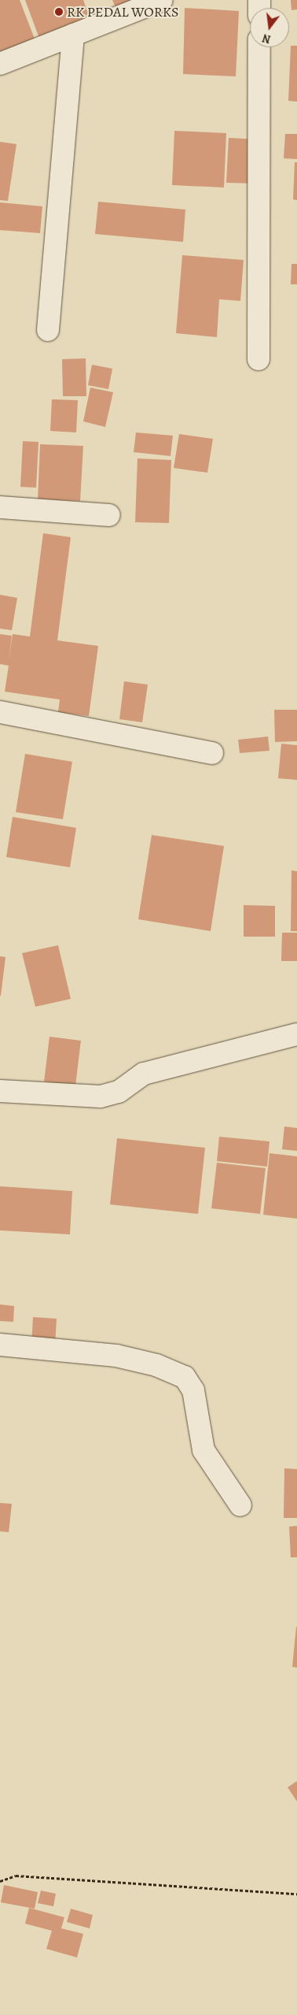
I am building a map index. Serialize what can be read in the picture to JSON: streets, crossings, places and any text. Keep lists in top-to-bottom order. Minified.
{"places":["RK PEDAL WORKS"],"north":"bottom"}
